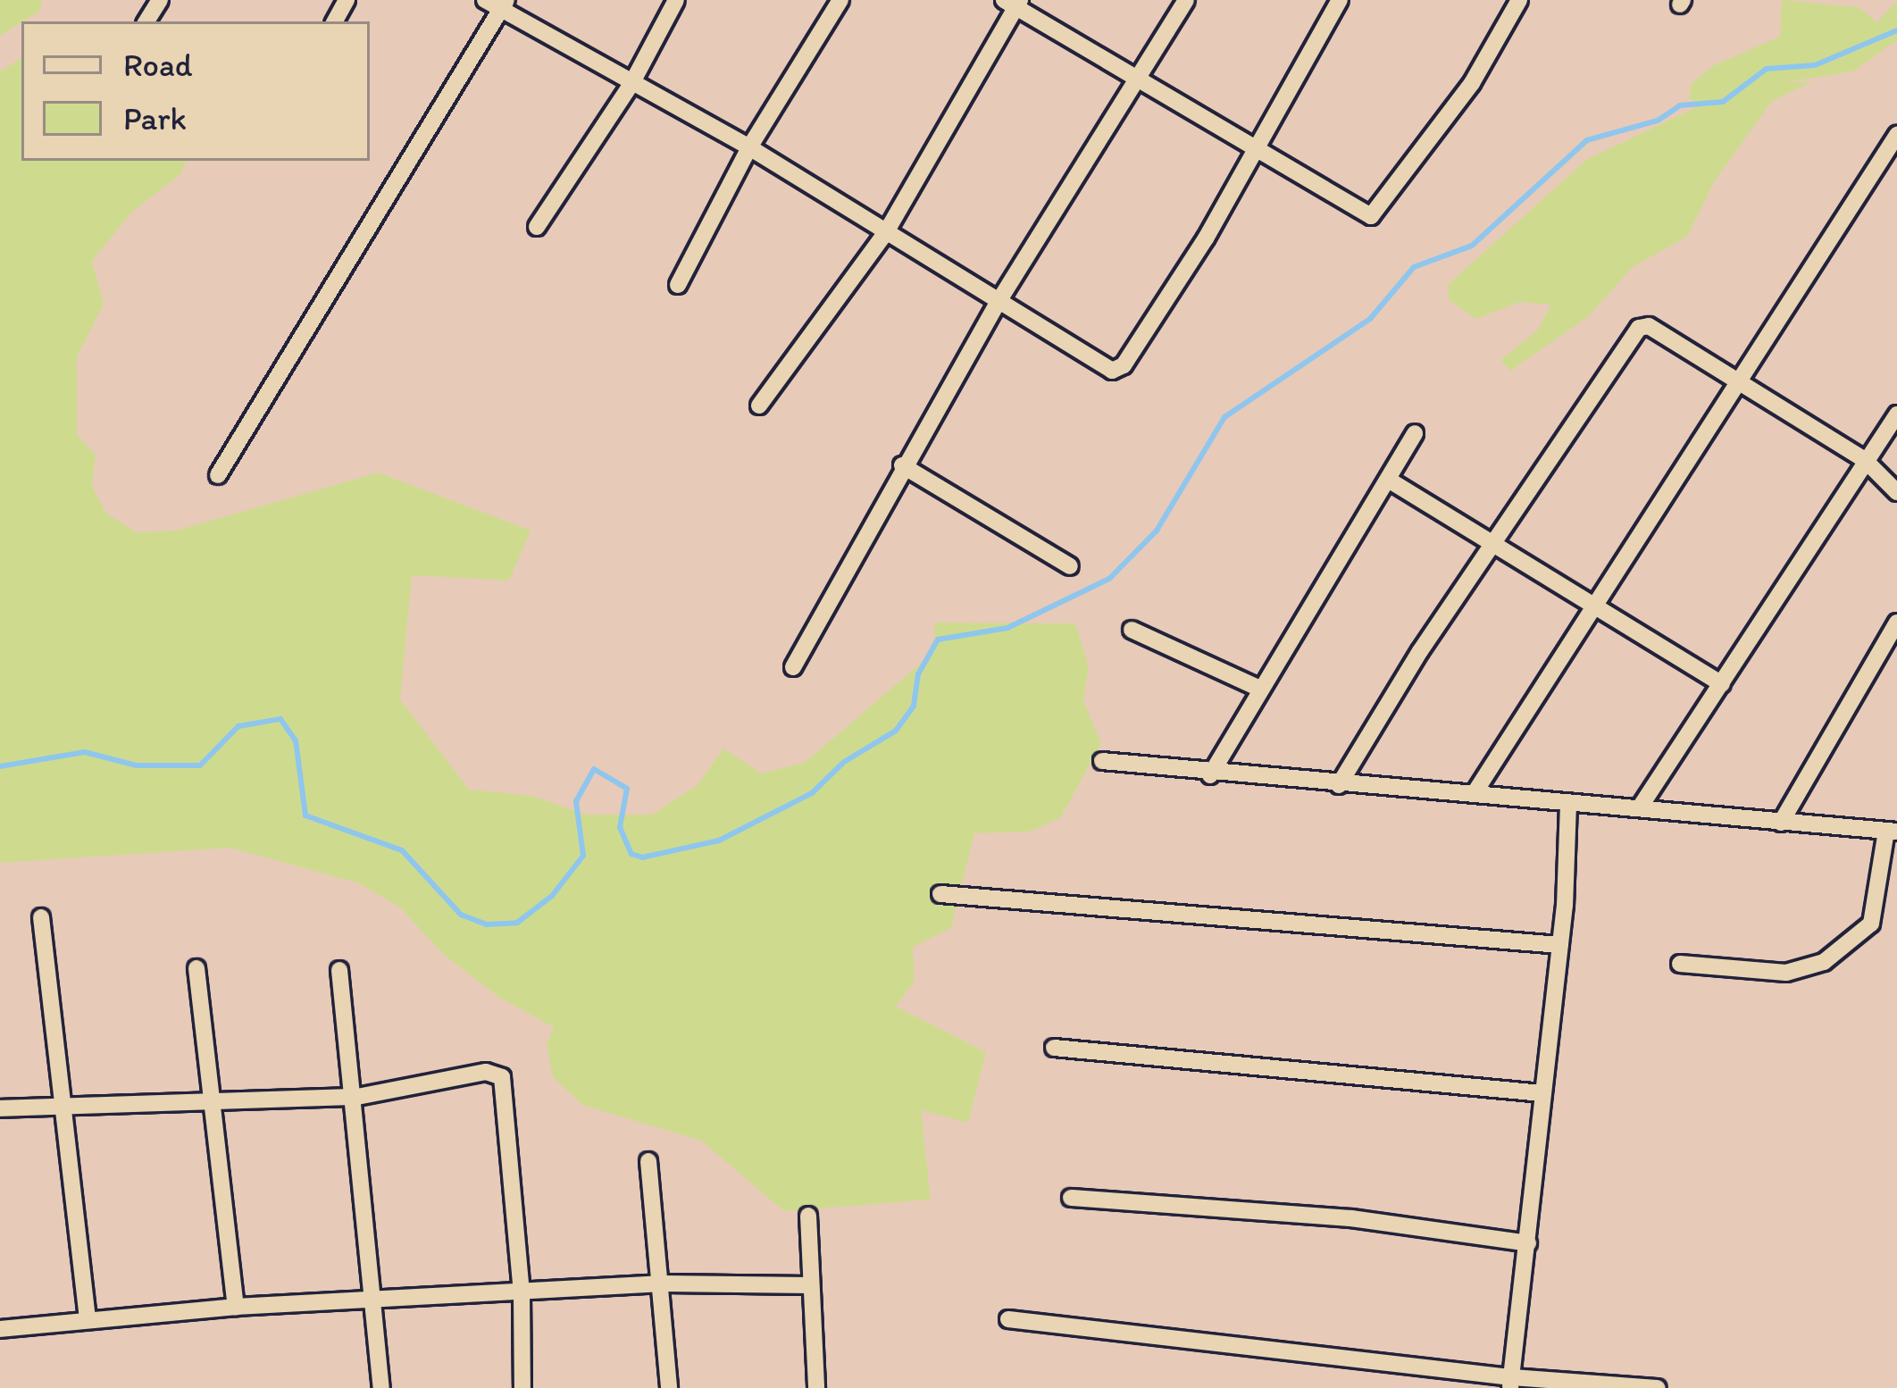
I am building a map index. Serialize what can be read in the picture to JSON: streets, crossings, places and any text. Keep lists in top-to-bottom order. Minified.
{"legend":["Road","Park"]}
